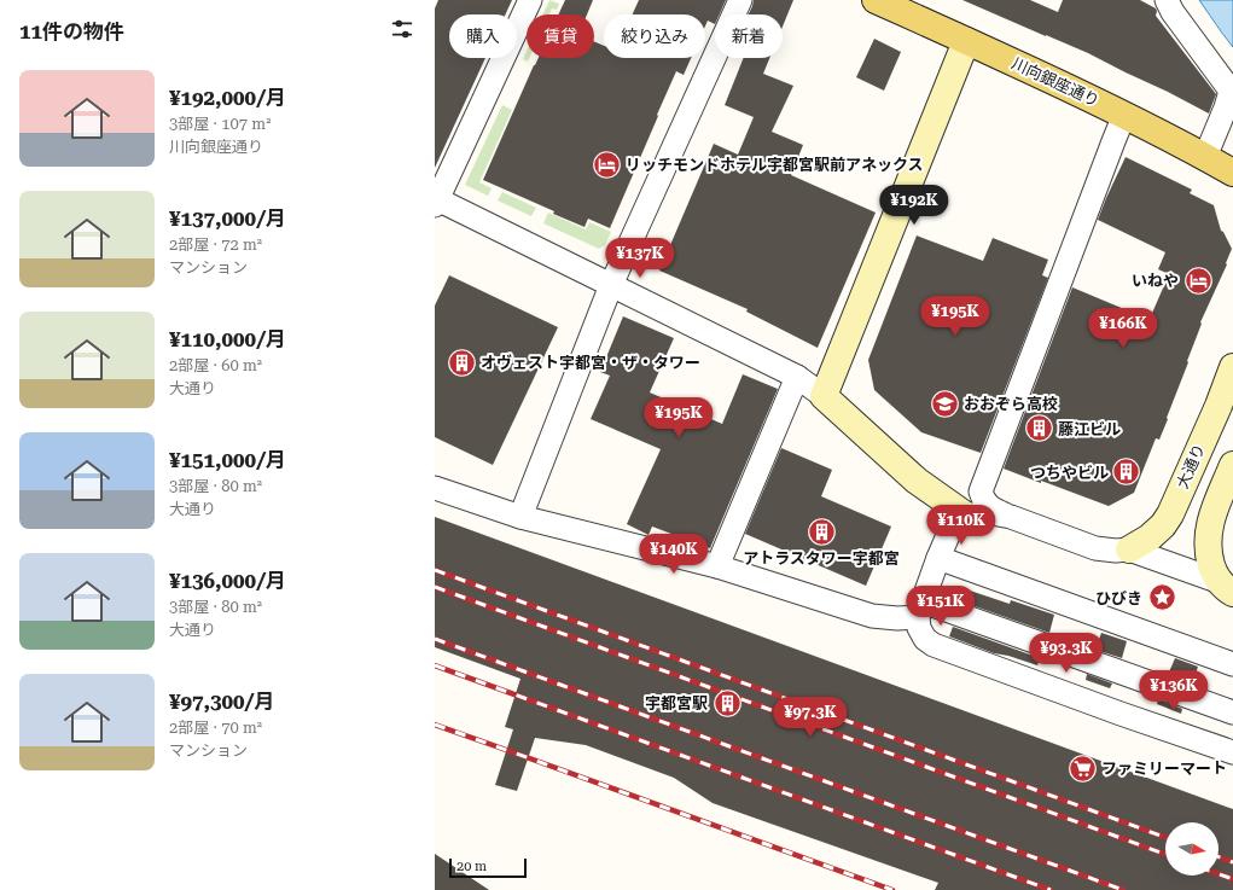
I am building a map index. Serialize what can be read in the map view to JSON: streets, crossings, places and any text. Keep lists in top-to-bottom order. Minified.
{"streets":{"main road":["川向銀座通り"],"street":["大通り"]},"places":{"hotel":["リッチモンドホテル宇都宮駅前アネックス","いねや"],"building":["オヴェスト宇都宮・ザ・タワー","藤江ビル","つちやビル","アトラスタワー宇都宮","宇都宮駅"],"school or university":["おおぞら高校"],"place":["ひびき"],"supermarket":["ファミリーマート"]},"scale_bar":"20 m","north":"right","page":{"heading":"11件の物件","chip":["購入","賃貸","絞り込み","新着"],"list":[{"name":"¥192,000/月","note":"3部屋 · 107 m² · 川向銀座通り"},{"name":"¥137,000/月","note":"2部屋 · 72 m² · マンション"},{"name":"¥110,000/月","note":"2部屋 · 60 m² · 大通り"},{"name":"¥151,000/月","note":"3部屋 · 80 m² · 大通り"},{"name":"¥136,000/月","note":"3部屋 · 80 m² · 大通り"},{"name":"¥97,300/月","note":"2部屋 · 70 m² · マンション"}],"price":["¥192K","¥137K","¥195K","¥166K","¥195K","¥110K","¥140K","¥151K","¥93.3K","¥136K","¥97.3K"],"scale":"20 m"}}
